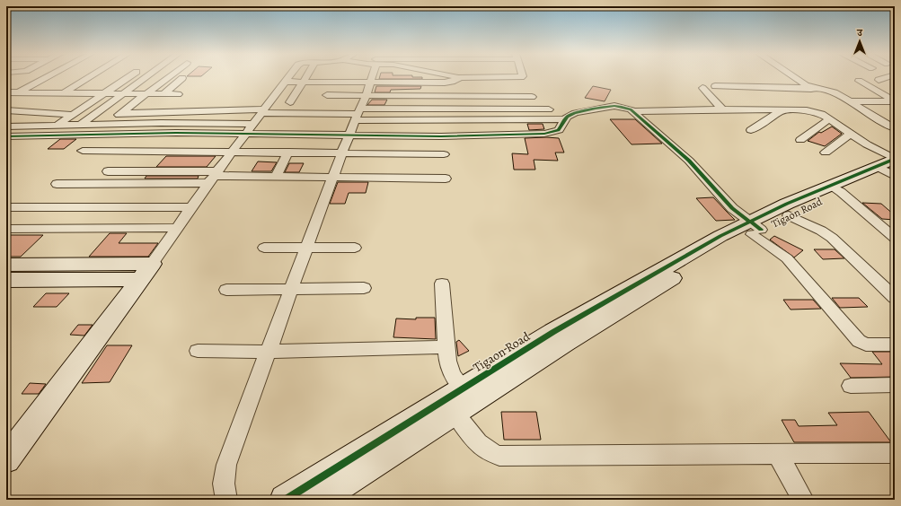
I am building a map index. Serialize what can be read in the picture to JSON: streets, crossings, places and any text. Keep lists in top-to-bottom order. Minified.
{"streets":{"street":["Tigaon Road"]},"north":"top"}
